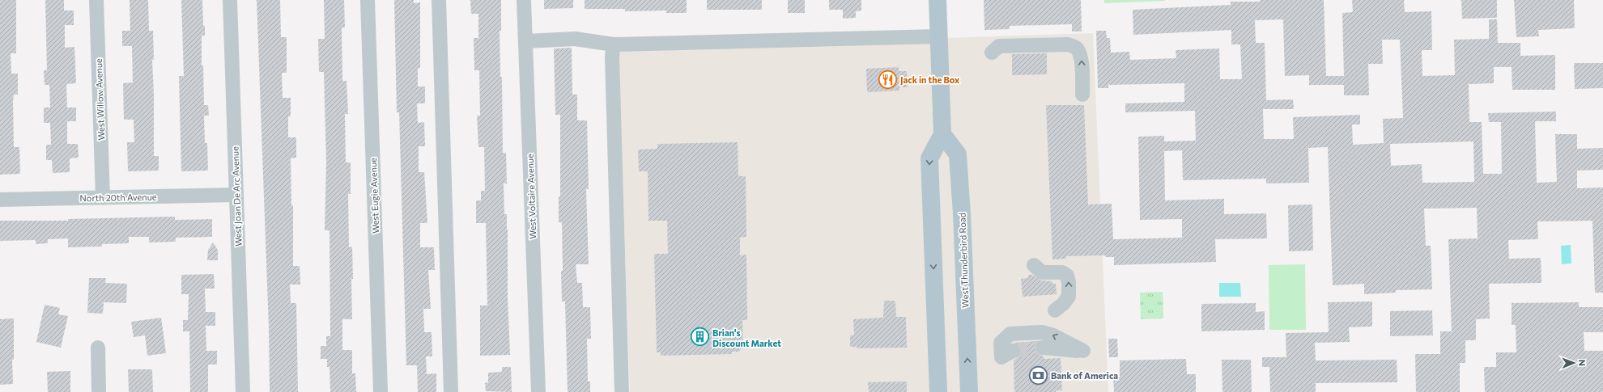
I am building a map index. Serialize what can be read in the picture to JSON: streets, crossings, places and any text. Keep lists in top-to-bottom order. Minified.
{"streets":{"main road":["West Thunderbird Road"],"street":["West Willow Avenue","West Eugie Avenue","West Joan De Arc Avenue","West Voltaire Avenue","North 20th Avenue"]},"crossings":[["West Willow Avenue","North 20th Avenue"],["West Joan De Arc Avenue","North 20th Avenue"]],"places":{"restaurant":["Jack in the Box"],"building":["Brian's Discount Market"],"bank":["Bank of America"]},"north":"right"}
